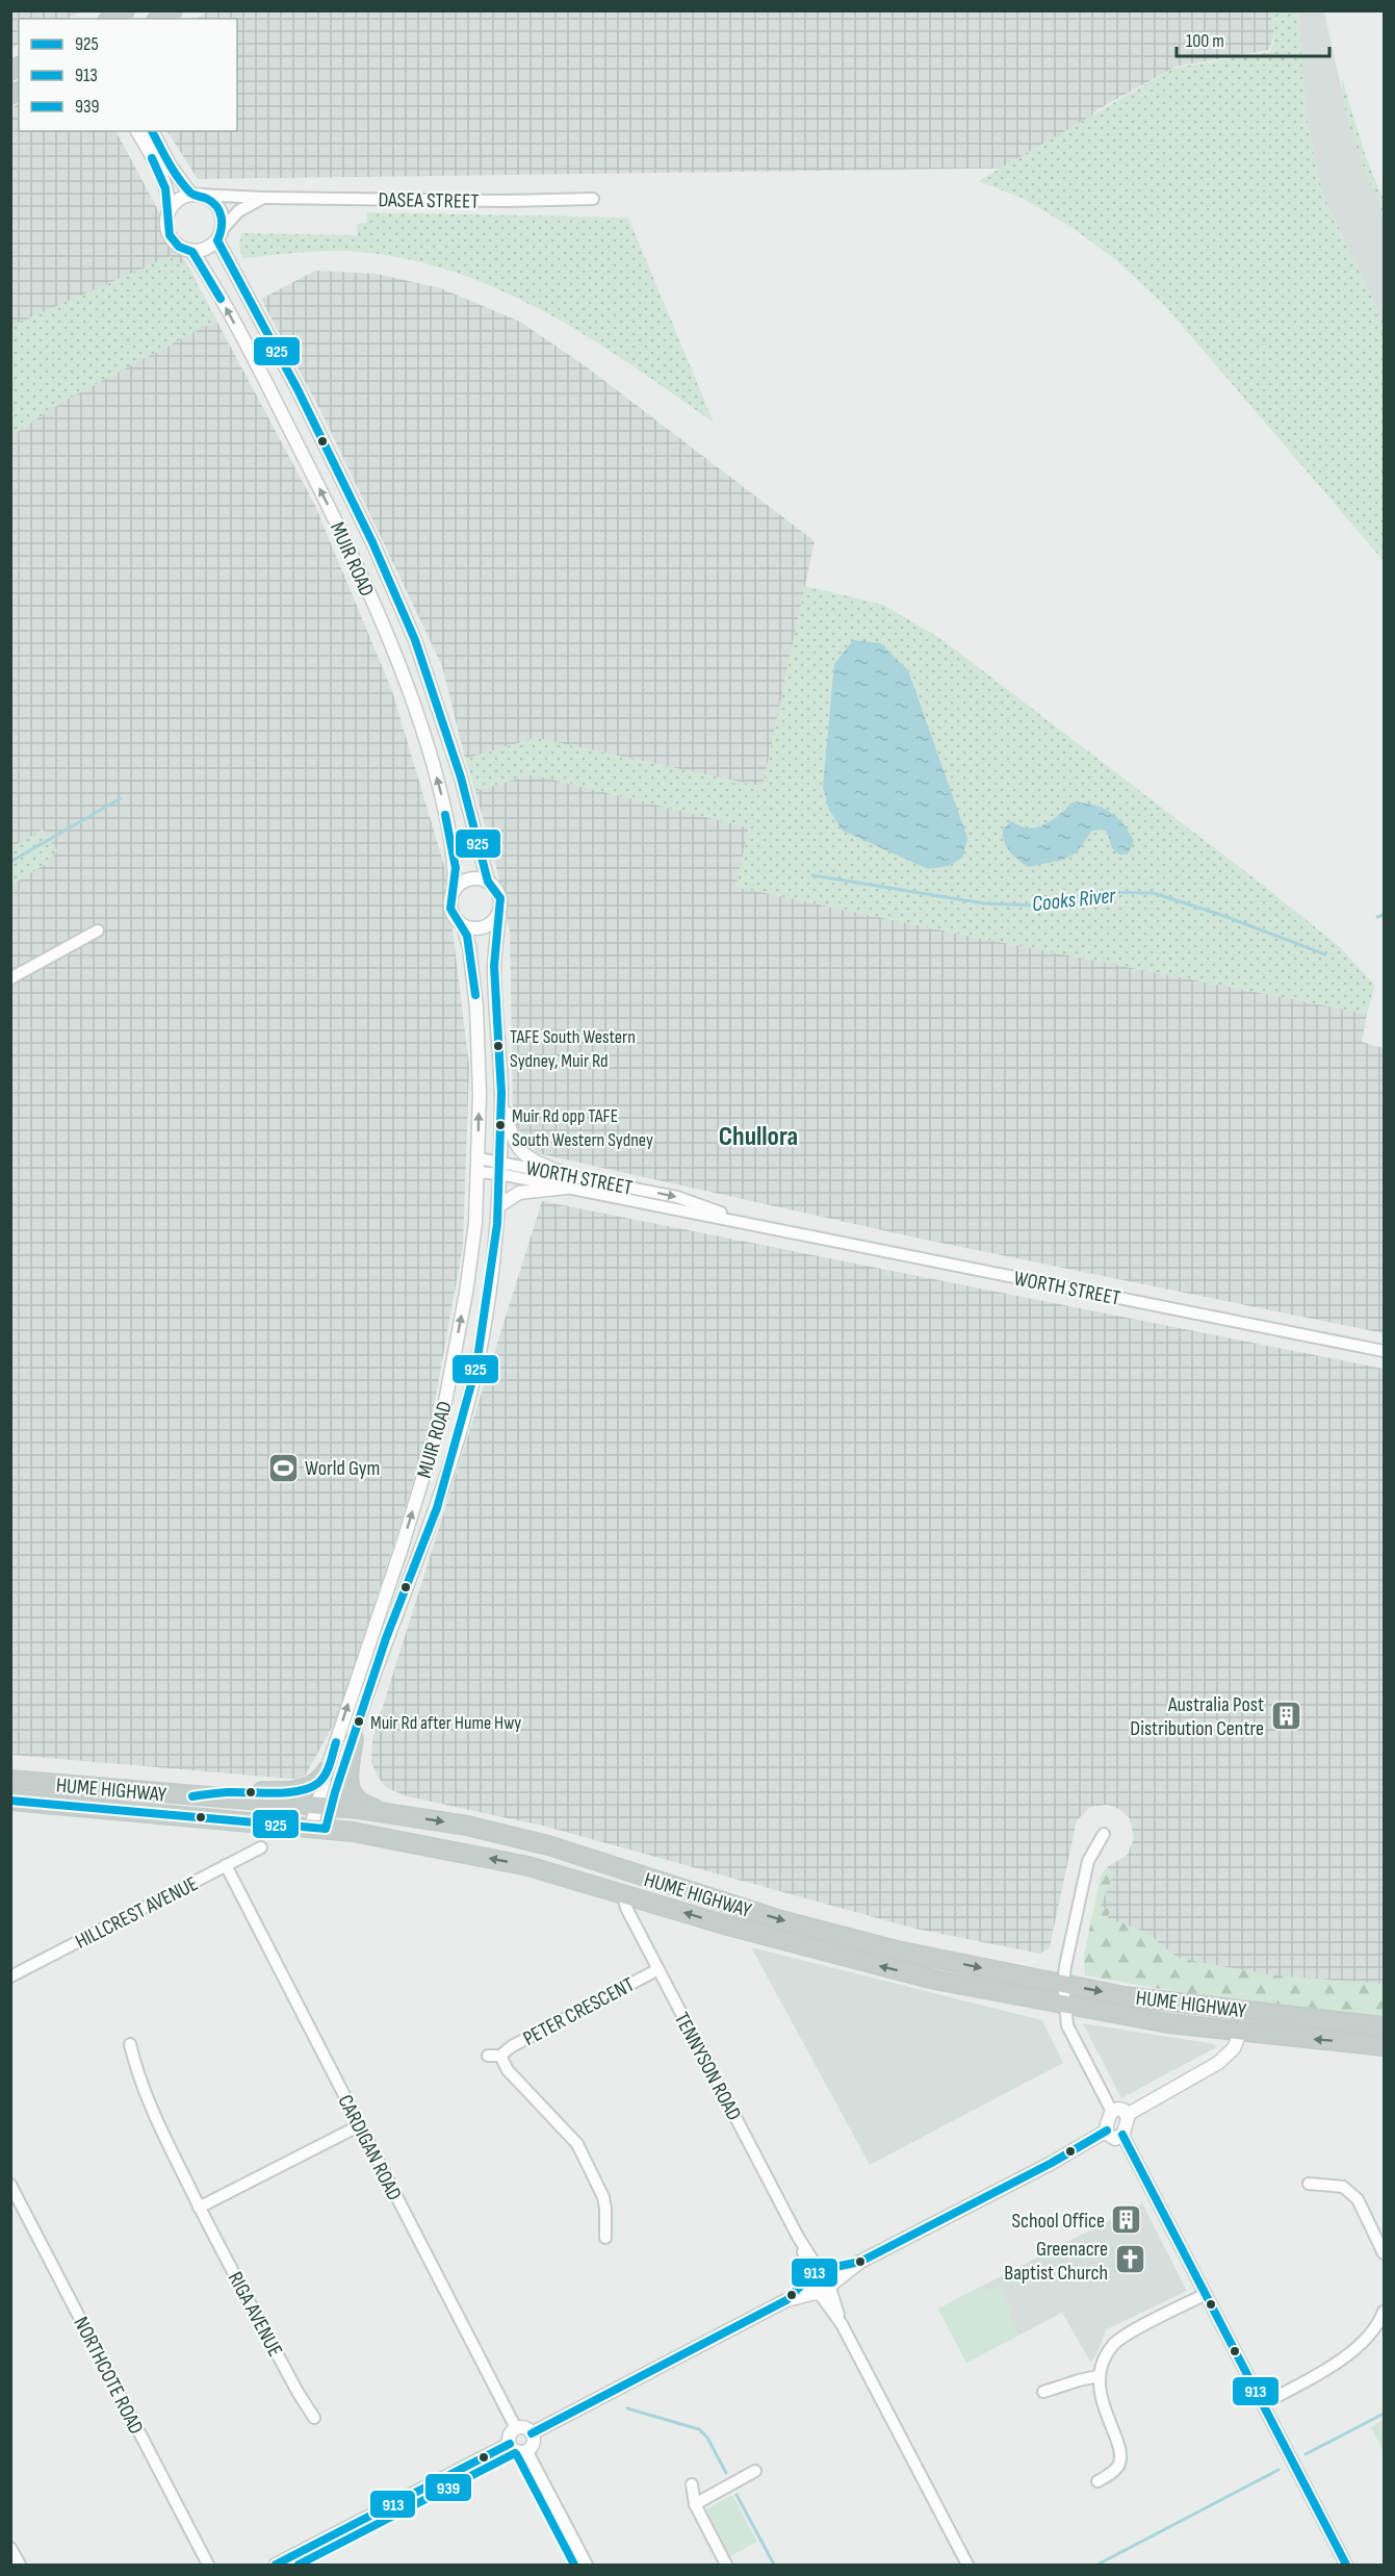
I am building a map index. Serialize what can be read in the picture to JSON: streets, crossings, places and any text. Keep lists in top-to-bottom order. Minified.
{"streets":{"highway":["HUME HIGHWAY"],"street":["DASEA STREET","MUIR ROAD","WORTH STREET","HILLCREST AVENUE","PETER CRESCENT","TENNYSON ROAD","CARDIGAN ROAD","RIGA AVENUE","NORTHCOTE ROAD"]},"crossings":[["DASEA STREET","MUIR ROAD"],["MUIR ROAD","WORTH STREET"],["MUIR ROAD","HUME HIGHWAY"],["HUME HIGHWAY","TENNYSON ROAD"],["HILLCREST AVENUE","CARDIGAN ROAD"],["PETER CRESCENT","TENNYSON ROAD"]],"districts":["Chullora"],"water":["Cooks River"],"places":{"other":["TAFE South Western Sydney, Muir Rd","Muir Rd opp TAFE South Western Sydney","Muir Rd after Hume Hwy"],"sports":["World Gym"],"building":["Australia Post Distribution Centre","School Office"],"church":["Greenacre Baptist Church"]},"lines":["transit line 925","transit line 913","transit line 939"],"legend":["925","913","939"],"scale_bar":"100 m"}
